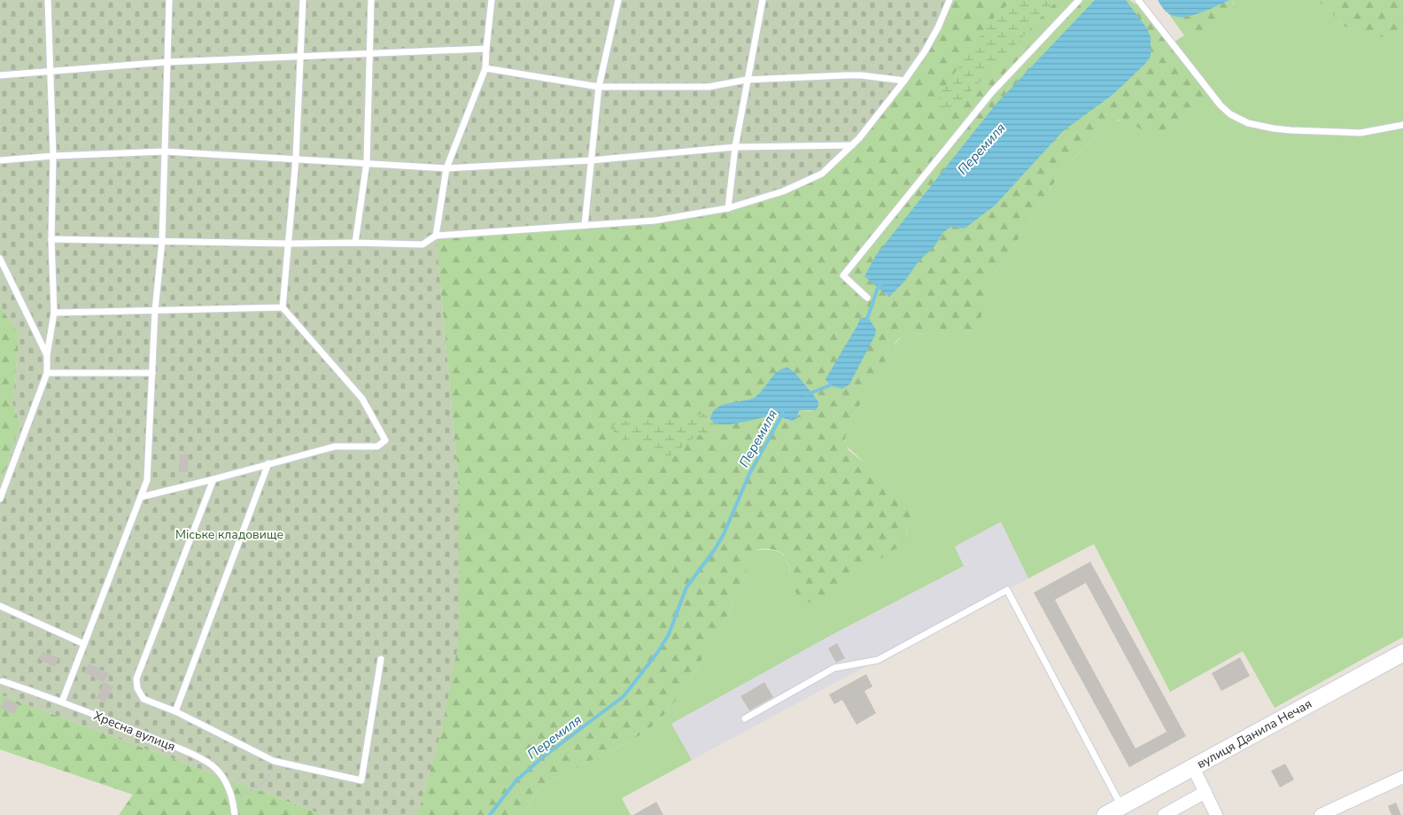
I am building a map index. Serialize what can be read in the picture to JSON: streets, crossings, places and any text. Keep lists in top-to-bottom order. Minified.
{"streets":{"main road":["вулиця Данила Нечая"],"lane":["Хресна вулиця"]},"water":["Перемиля"],"parks":["Міське кладовище"]}
